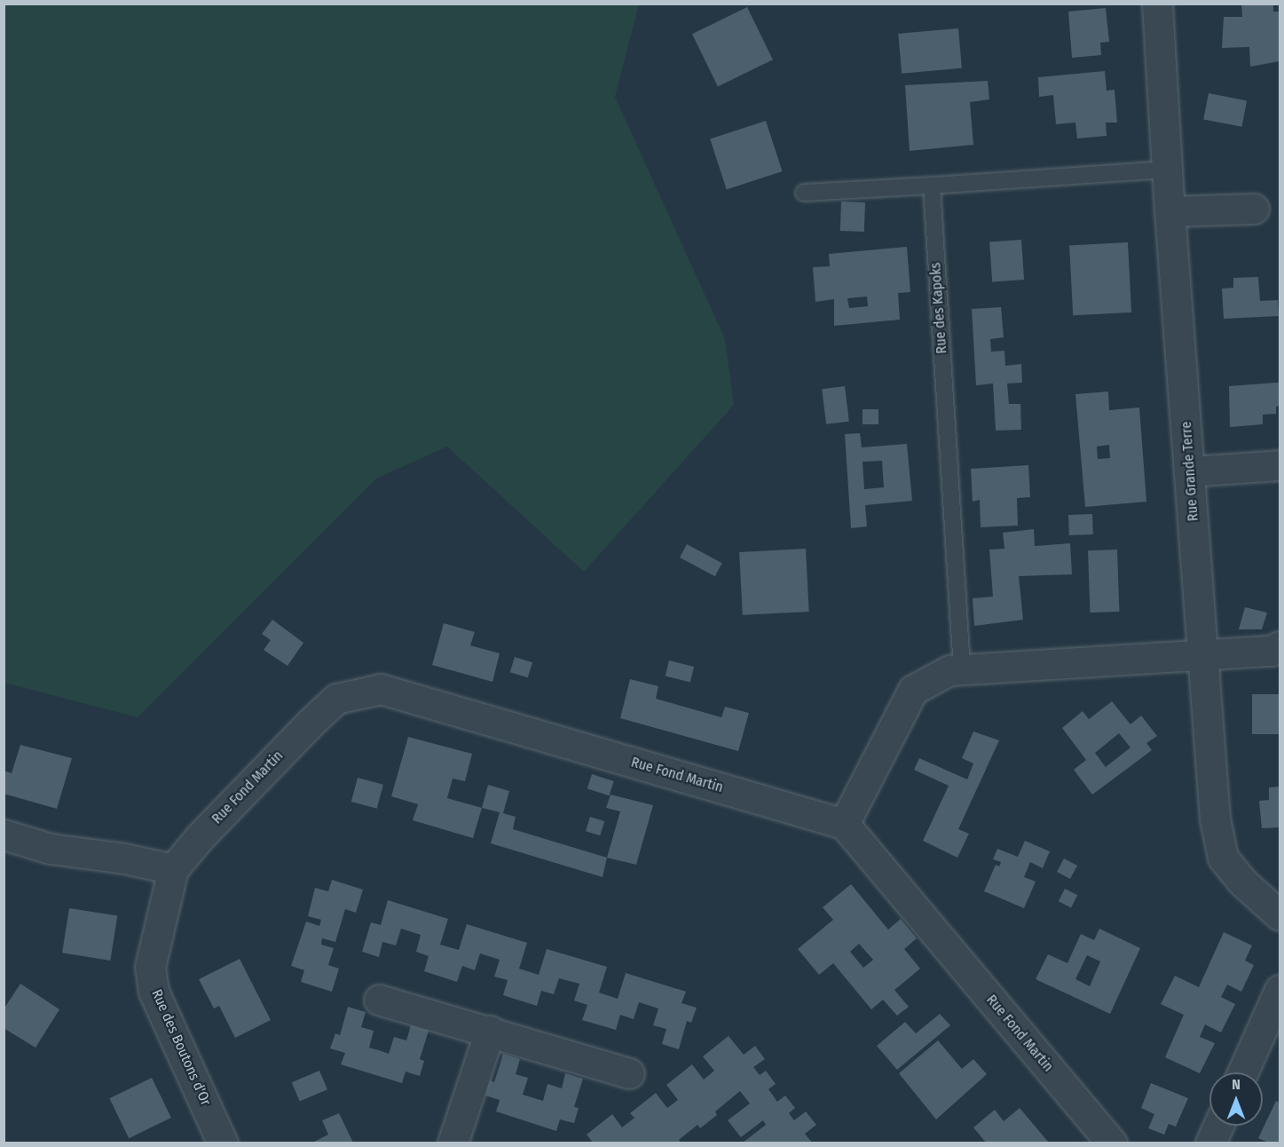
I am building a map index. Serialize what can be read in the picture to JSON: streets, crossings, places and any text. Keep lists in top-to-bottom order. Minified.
{"streets":{"street":["Rue Grande Terre","Rue Fond Martin","Rue des Boutons d'Or"],"lane":["Rue des Kapoks"]},"crossings":[["Rue Fond Martin","Rue des Boutons d'Or"]],"north":"top"}
